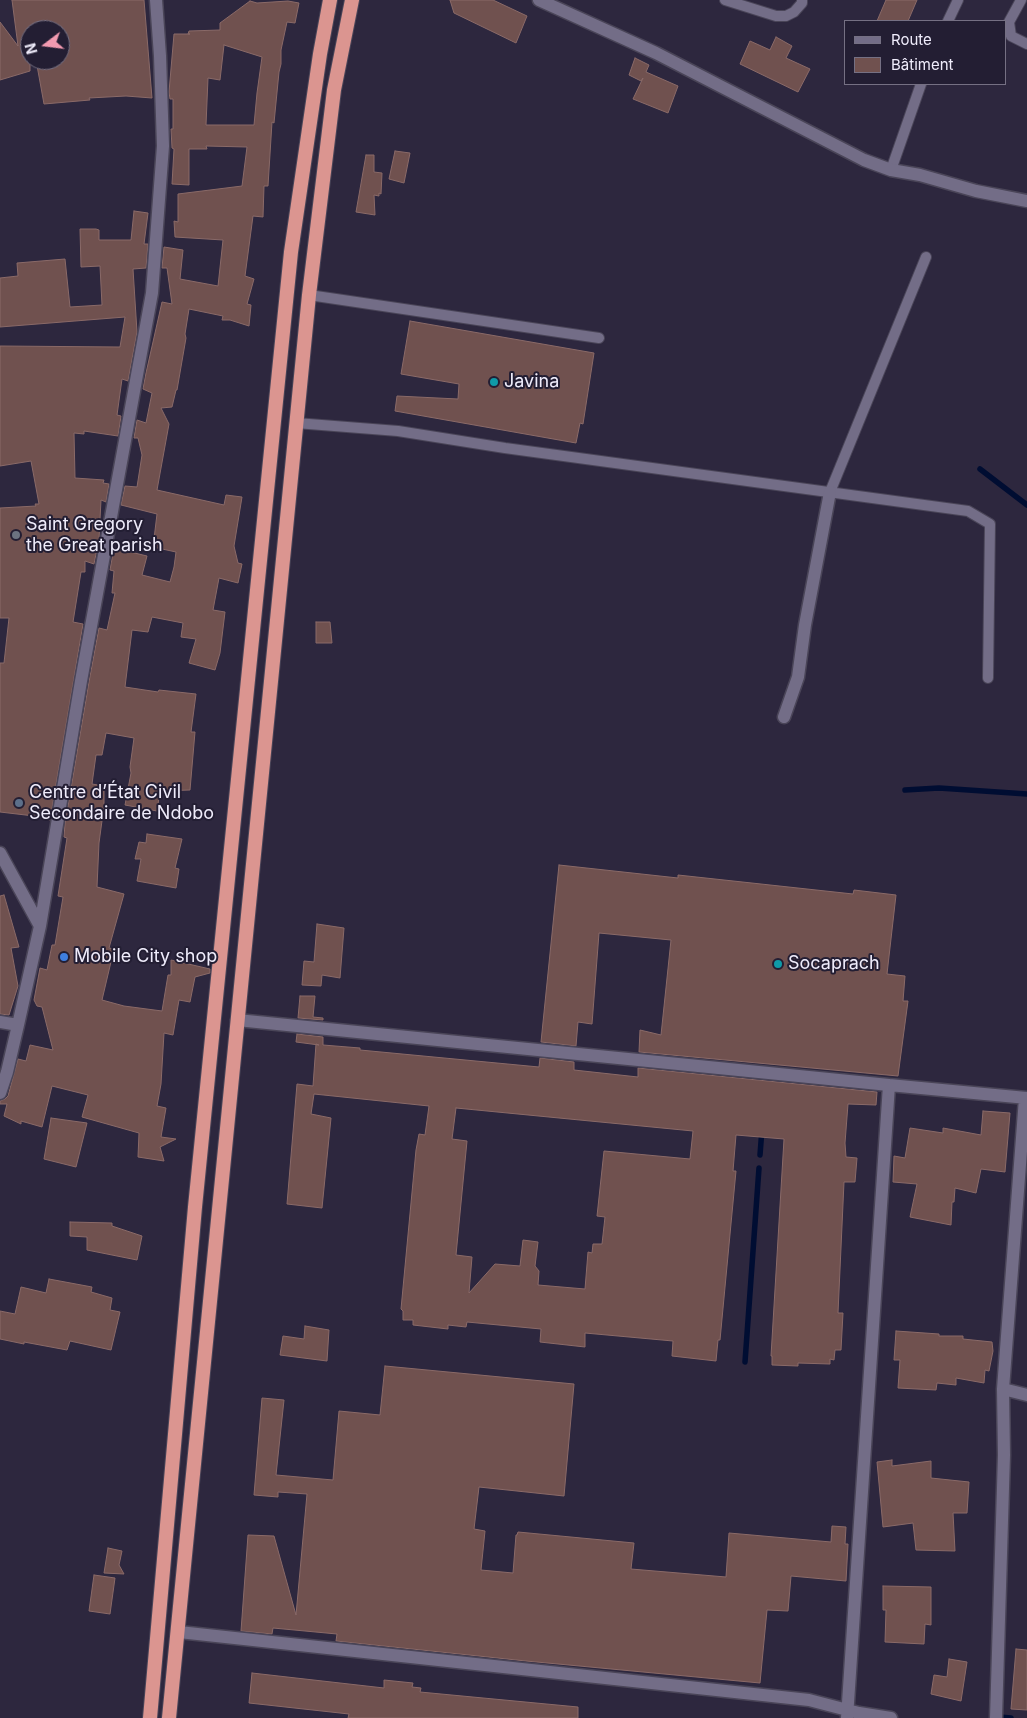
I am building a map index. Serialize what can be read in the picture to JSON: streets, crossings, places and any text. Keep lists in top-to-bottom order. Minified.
{"places":["Javina","Saint Gregory the Great parish","Centre d’État Civil Secondaire de Ndobo","Mobile City shop","Socaprach"],"legend":["Route","Bâtiment"],"north":"left"}
